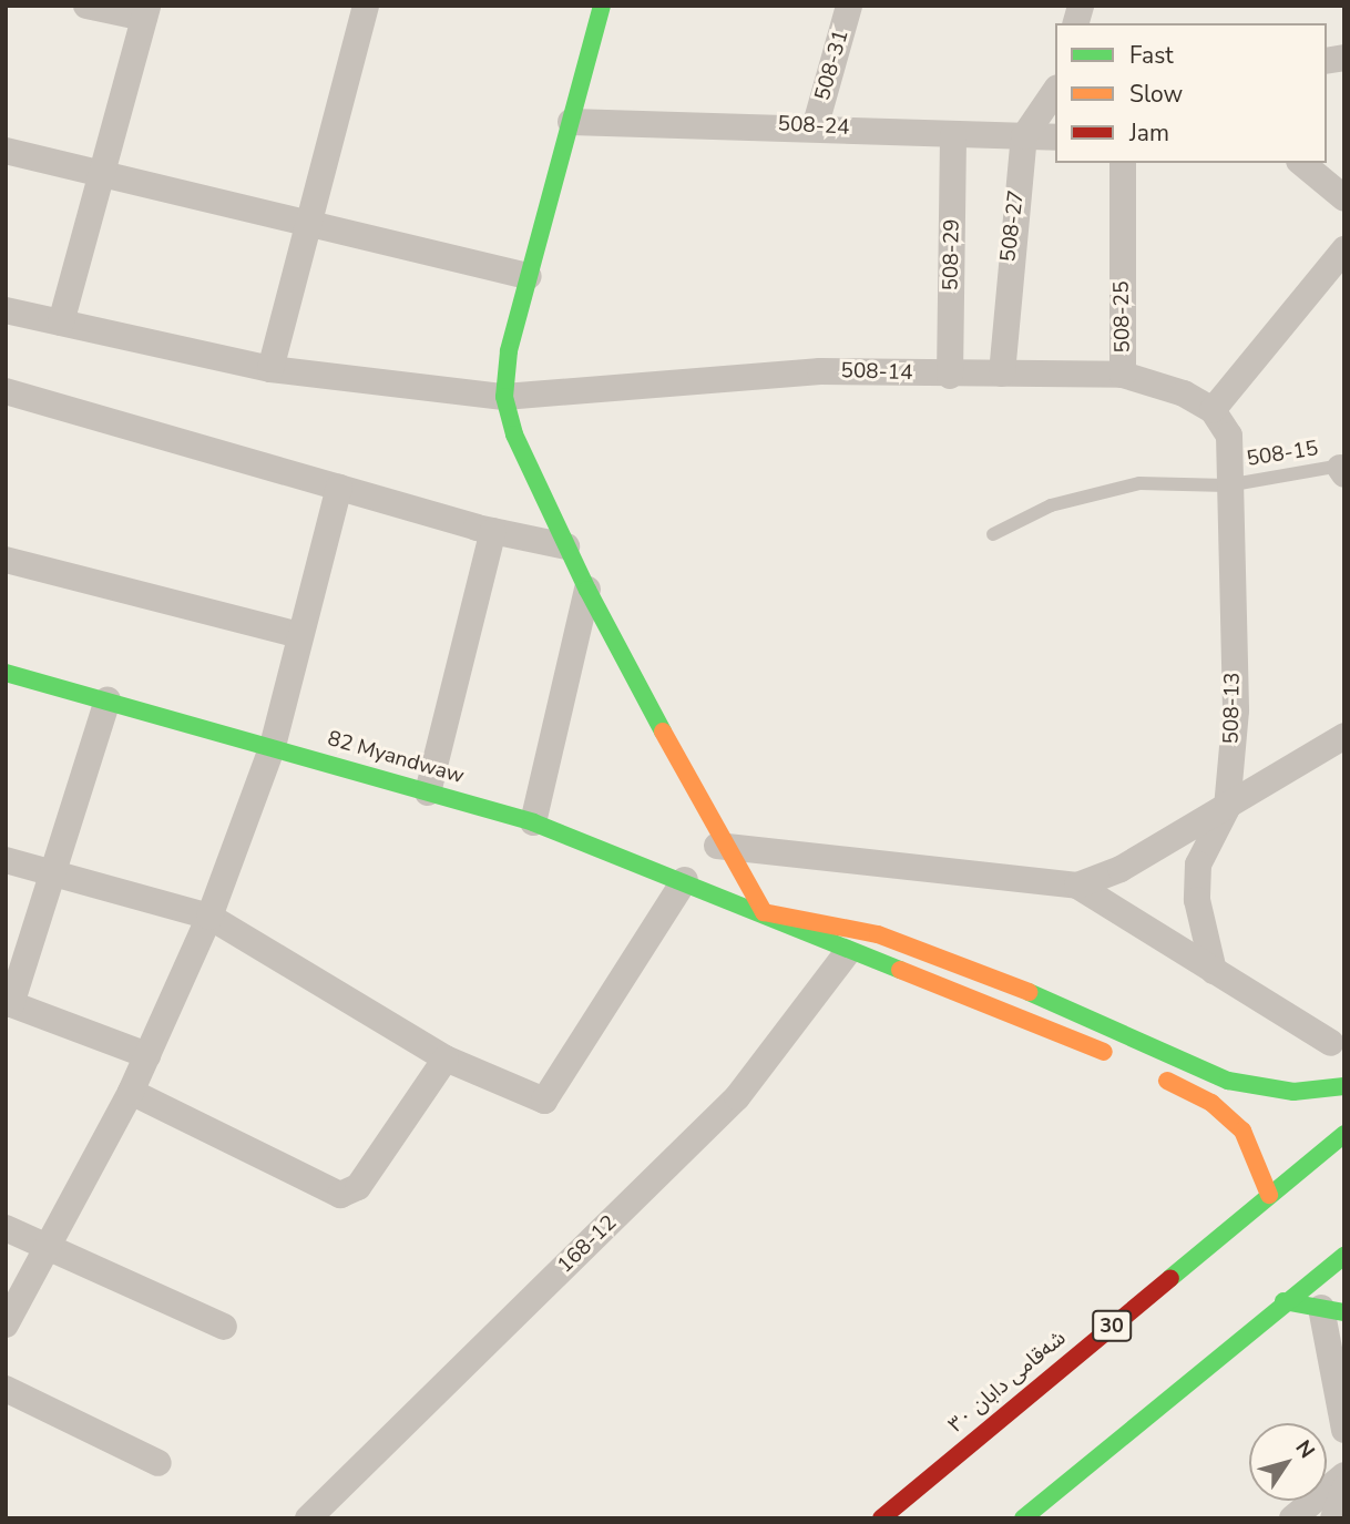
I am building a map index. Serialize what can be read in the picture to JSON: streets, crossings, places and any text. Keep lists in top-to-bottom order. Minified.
{"streets":{"street":["508-31","508-24","508-27","508-29","508-25","508-14","508-13","82 Myandwaw","168-12","30","شەقامی دابان ٣٠"],"lane":["508-15"]},"crossings":[["508-31","508-24"],["508-24","508-27"],["508-24","508-29"],["508-27","508-14"],["508-29","508-14"],["508-25","508-14"],["508-14","508-13"],["508-15","508-13"]],"legend":["Fast","Slow","Jam"],"north":"top right"}
